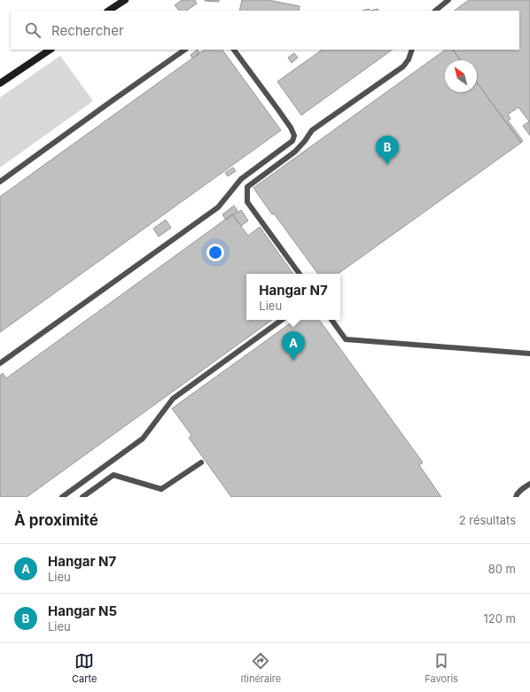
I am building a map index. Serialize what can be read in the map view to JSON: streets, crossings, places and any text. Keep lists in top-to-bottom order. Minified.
{"north":"top left","page":{"search":"Rechercher","pins":["B","A"],"popup":["Hangar N7","Lieu"],"heading":["À proximité","2 résultats"],"list":[{"mark":"A","name":"Hangar N7","note":"Lieu","value":"80 m"},{"mark":"B","name":"Hangar N5","note":"Lieu","value":"120 m"}],"nav":["Carte","Itinéraire","Favoris"]}}
